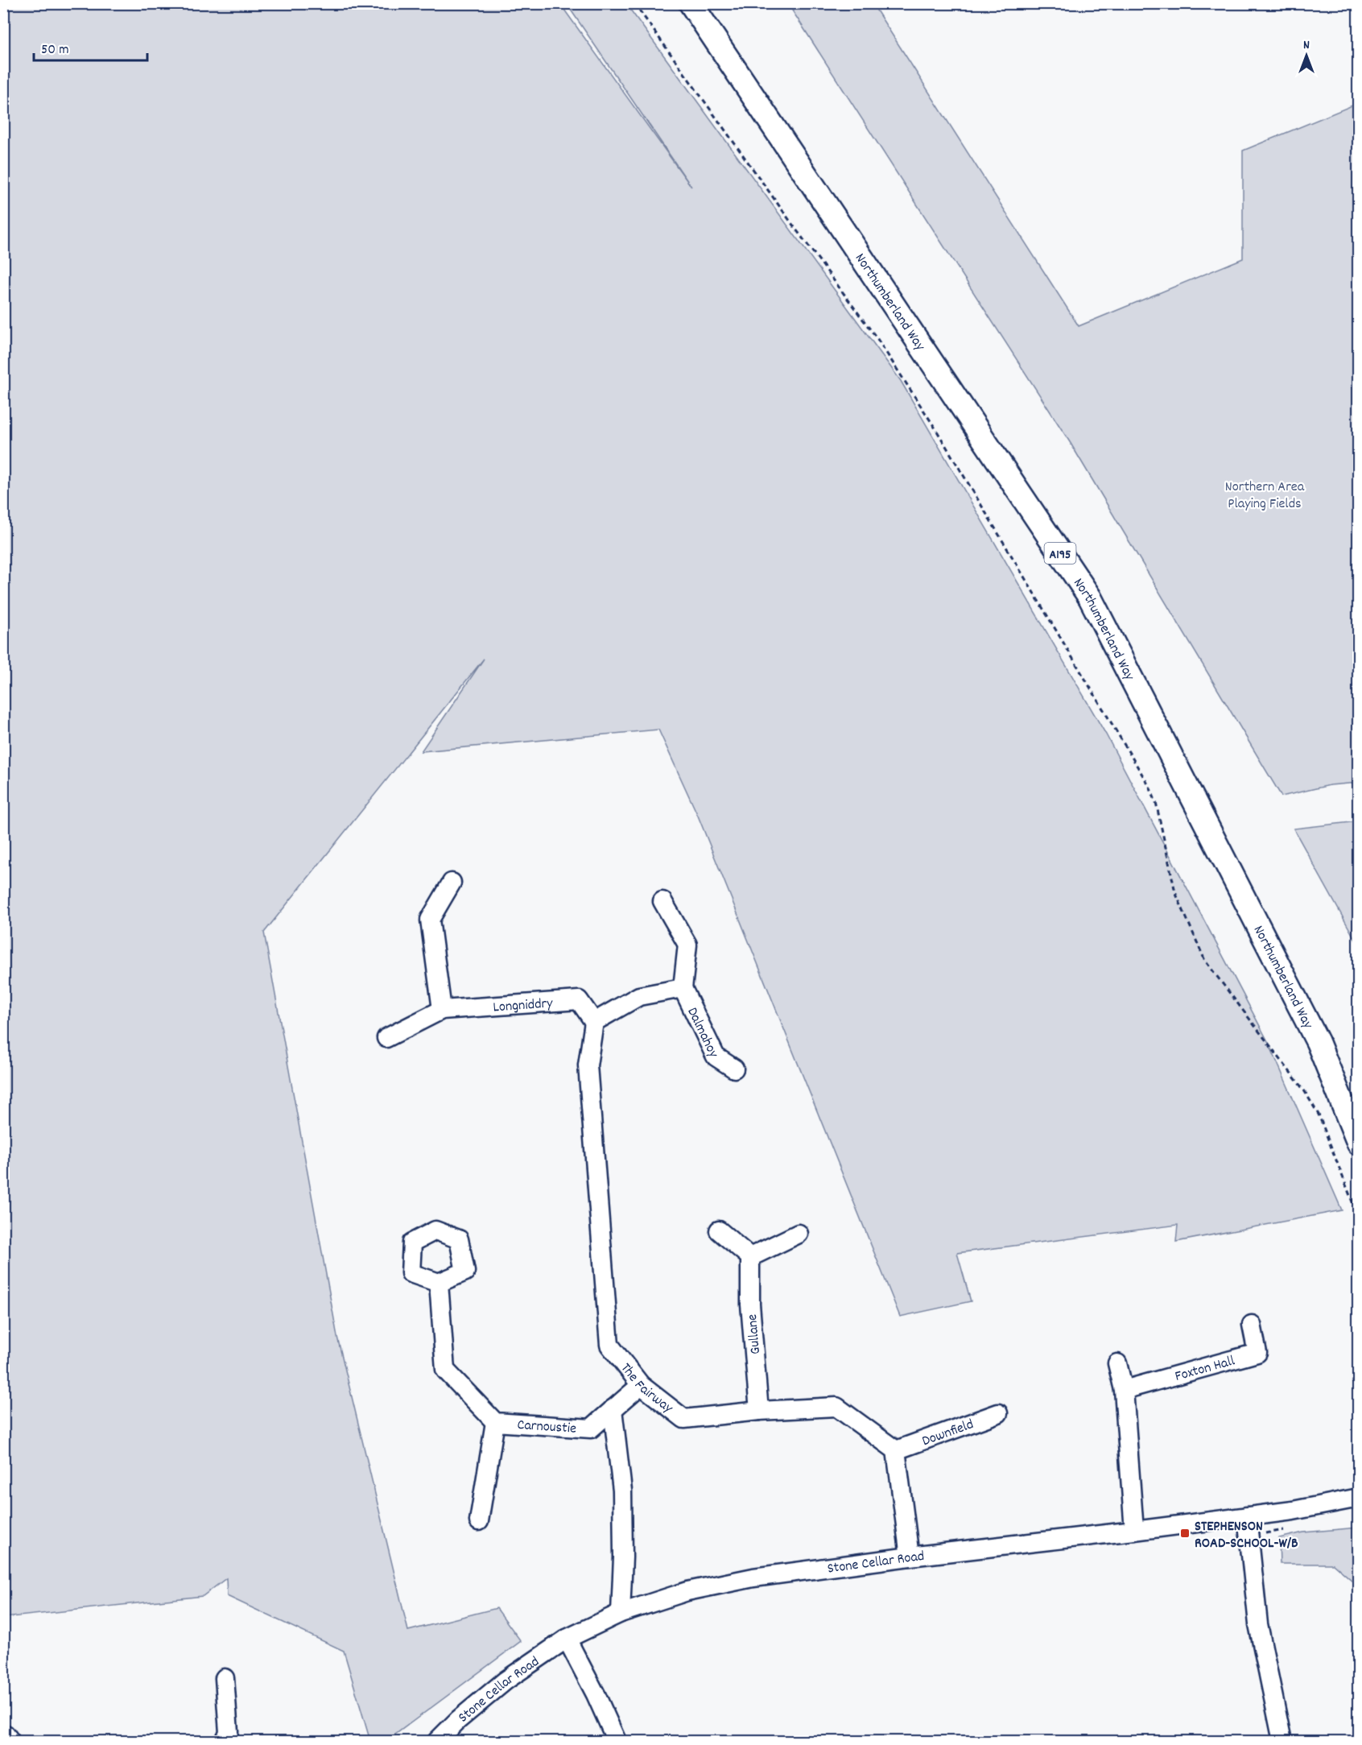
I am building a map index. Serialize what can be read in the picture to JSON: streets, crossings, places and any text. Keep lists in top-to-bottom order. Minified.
{"streets":{"main road":["Northumberland Way","A195"],"street":["Longniddry","Dalmahoy","Gullane","Foxton Hall","The Fairway","Carnoustie","Downfield","Stone Cellar Road"]},"crossings":[["Longniddry","The Fairway"],["Gullane","The Fairway"],["The Fairway","Carnoustie"],["The Fairway","Downfield"]],"parks":["Northern Area Playing Fields"],"places":{"transit":["STEPHENSON ROAD-SCHOOL-W/B"]},"scale_bar":"50 m","north":"top"}
